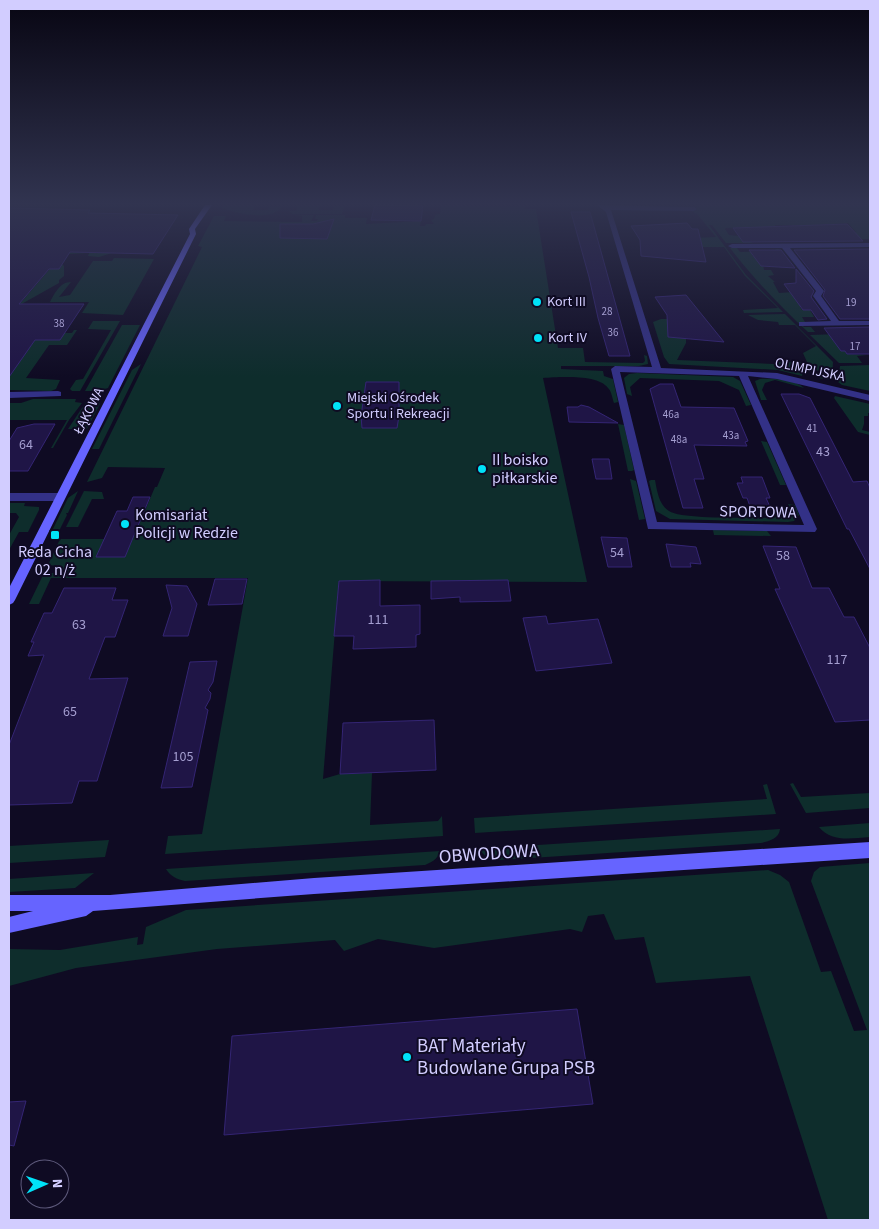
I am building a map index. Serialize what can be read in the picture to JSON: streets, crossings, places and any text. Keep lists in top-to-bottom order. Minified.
{"streets":{"street":["OLIMPIJSKA","ŁĄKOWA","SPORTOWA","OBWODOWA"]},"crossings":[["OLIMPIJSKA","SPORTOWA"]],"places":{"other":["Kort III","Kort IV","Miejski Ośrodek Sportu i Rekreacji","II boisko piłkarskie","Komisariat Policji w Redzie","BAT Materiały Budowlane Grupa PSB"],"transit":["Reda Cicha 02 n/ż"]},"house_numbers":["19","28","38","36","17","46a","41","43a","48a","64","43","54","58","111","63","117","65","105"],"north":"right"}
